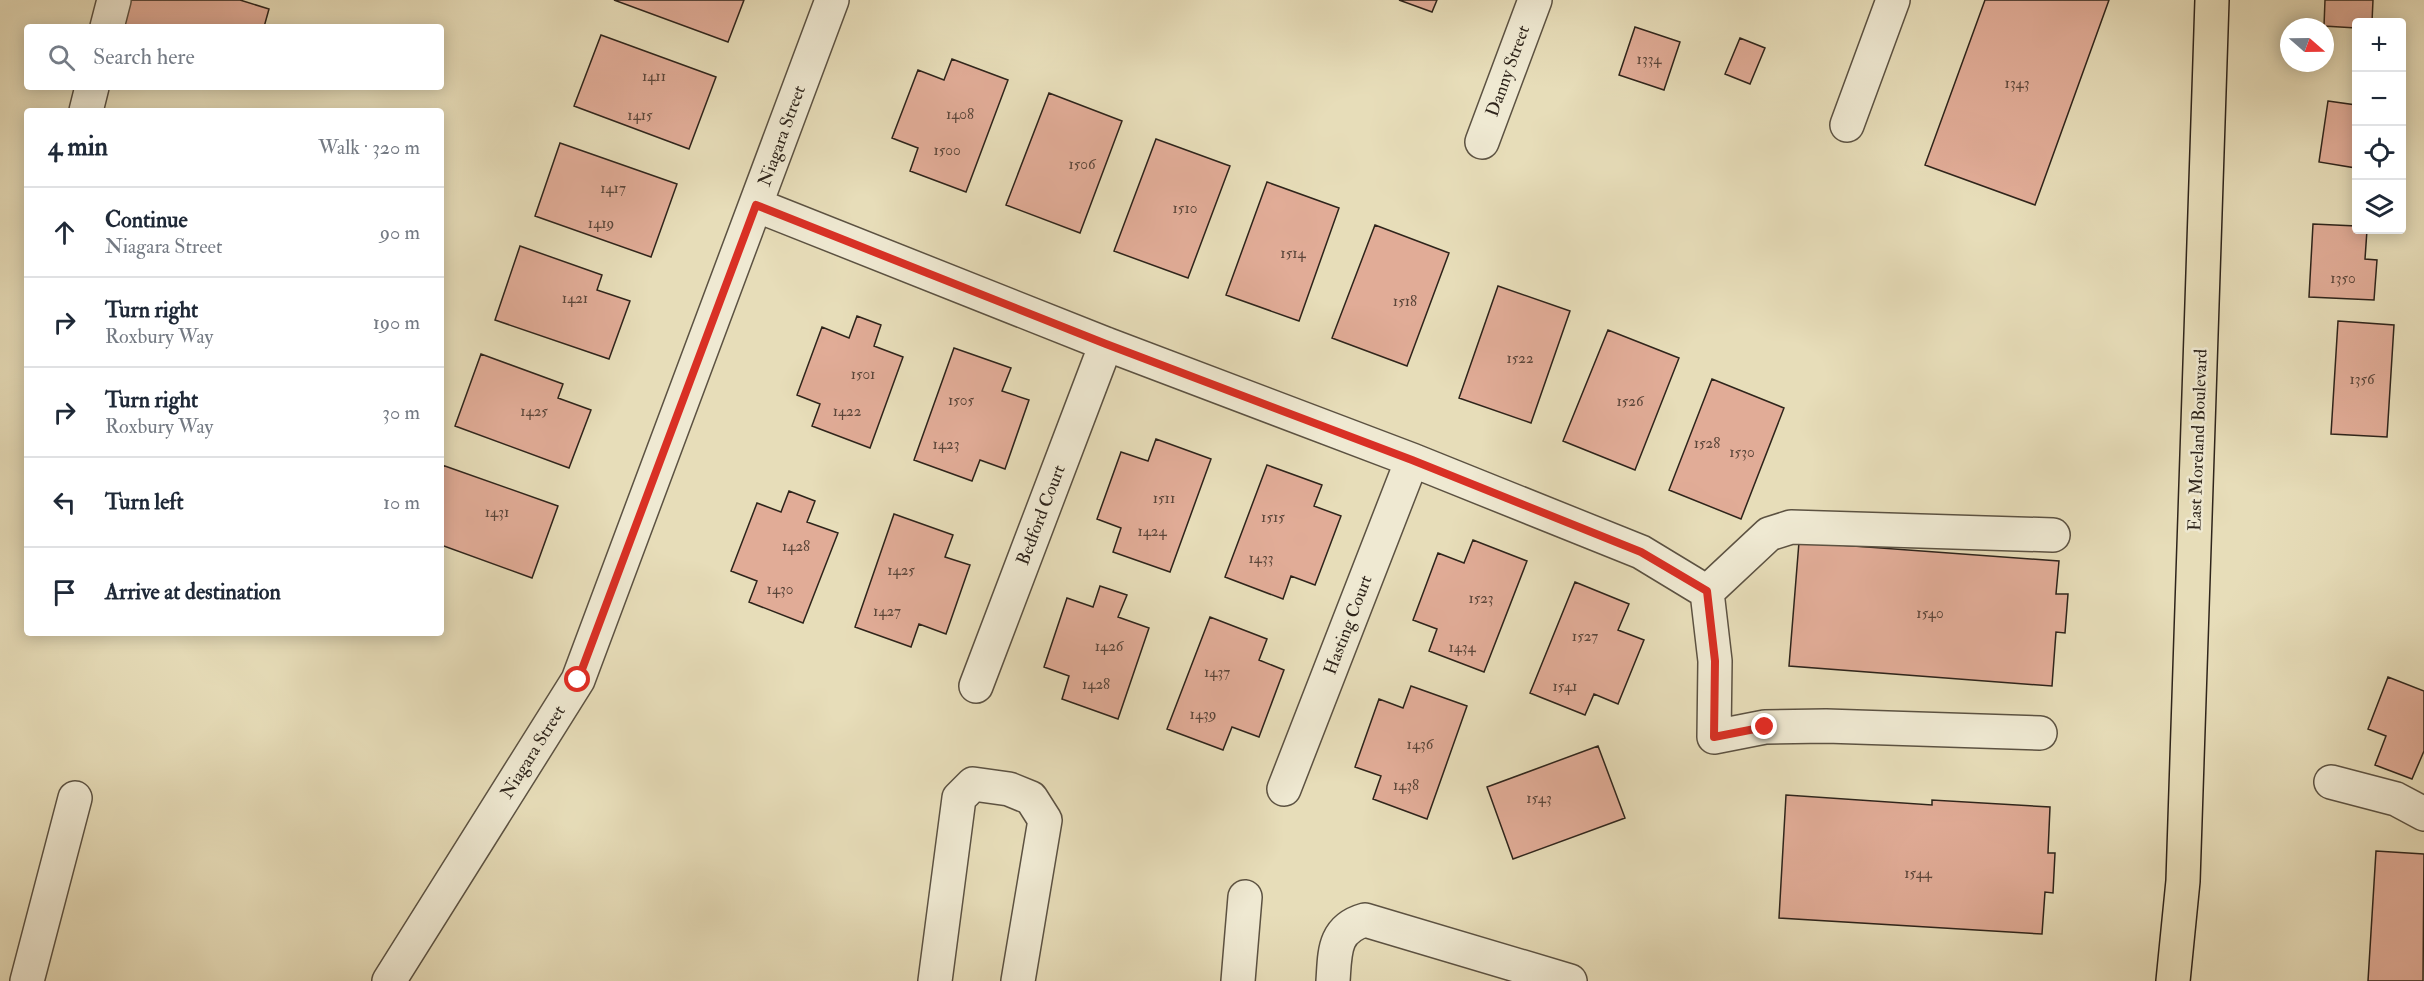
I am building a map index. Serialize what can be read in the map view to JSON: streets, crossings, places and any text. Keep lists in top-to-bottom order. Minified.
{"streets":{"main road":["East Moreland Boulevard"],"street":["Danny Street","Niagara Street","Bedford Court","Hasting Court"]},"house_numbers":["1334","1411","1343","1408","1415","1500","1506","1417","1510","1419","1514","1350","1421","1518","1522","1501","1356","1505","1526","1425","1422","1528","1423","1530","1511","1431","1515","1424","1428","1433","1425","1430","1523","1427","1540","1527","1426","1434","1437","1428","1541","1439","1436","1438","1543","1544"],"north":"right","page":{"map_buttons":["+","−"],"search":"Search here","heading":["4 min","Walk · 320 m"],"list":[["Continue","Niagara Street","90 m"],["Turn right","Roxbury Way","190 m"],["Turn right","Roxbury Way","30 m"],["Turn left","10 m"],"Arrive at destination"]}}
